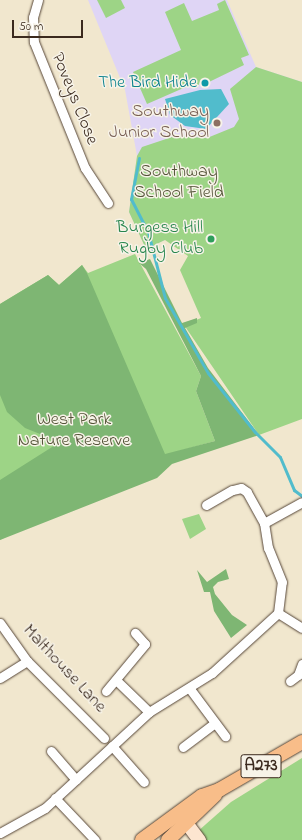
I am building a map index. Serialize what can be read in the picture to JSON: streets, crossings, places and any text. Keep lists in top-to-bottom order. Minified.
{"streets":{"main road":["A273"],"street":["Poveys Close","Malthouse Lane"]},"parks":["Southway School Field","West Park Nature Reserve"],"places":["The Bird Hide","Southway Junior School","Burgess Hill Rugby Club"],"scale_bar":"50 m"}
